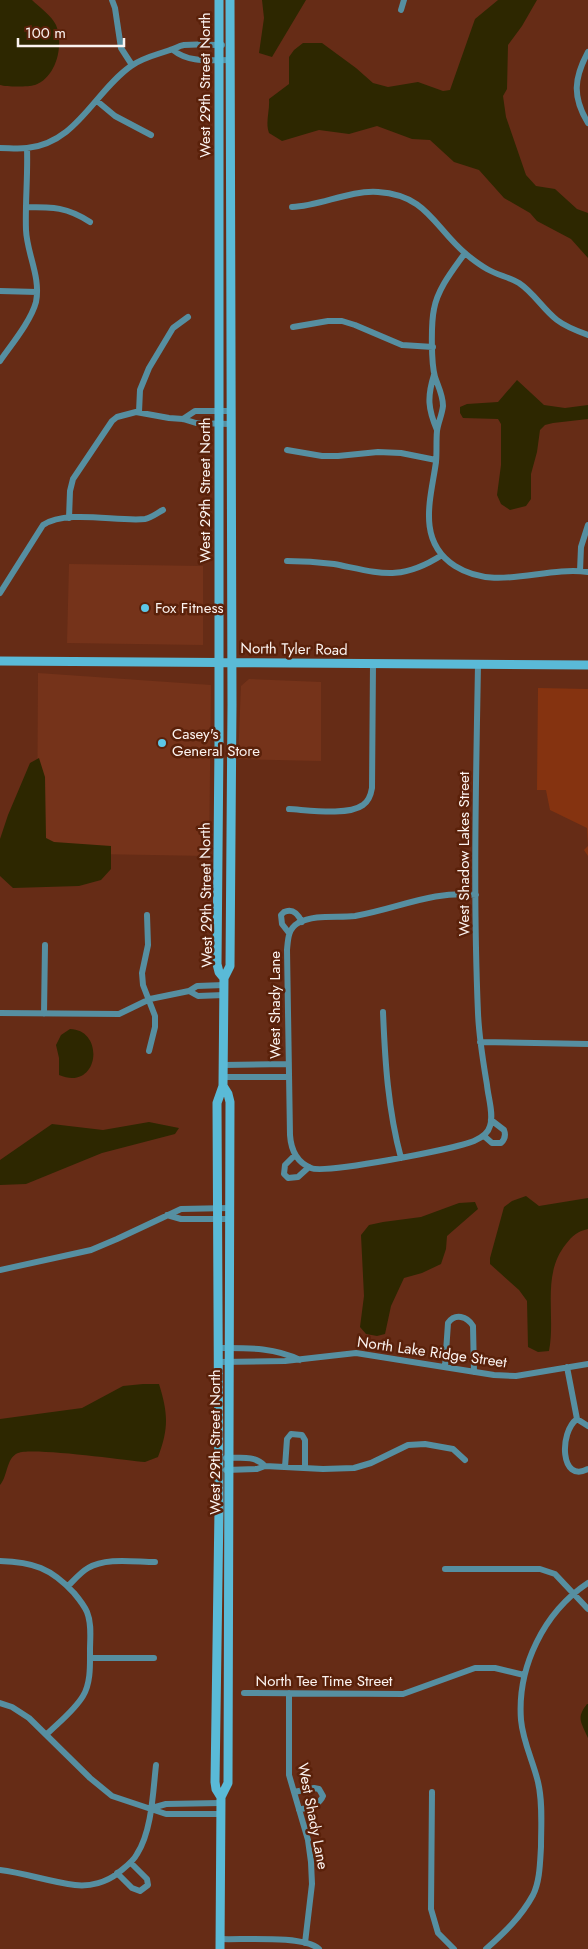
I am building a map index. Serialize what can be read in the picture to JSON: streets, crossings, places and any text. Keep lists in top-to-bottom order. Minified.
{"streets":{"main road":["West 29th Street North","North Tyler Road"],"street":["West Shadow Lakes Street","West Shady Lane","North Lake Ridge Street","North Tee Time Street"]},"crossings":[["West 29th Street North","North Tyler Road"],["West 29th Street North","North Lake Ridge Street"],["North Tyler Road","West Shadow Lakes Street"],["West Shady Lane","North Tee Time Street"]],"places":["Fox Fitness","Casey's General Store"],"scale_bar":"100 m"}
